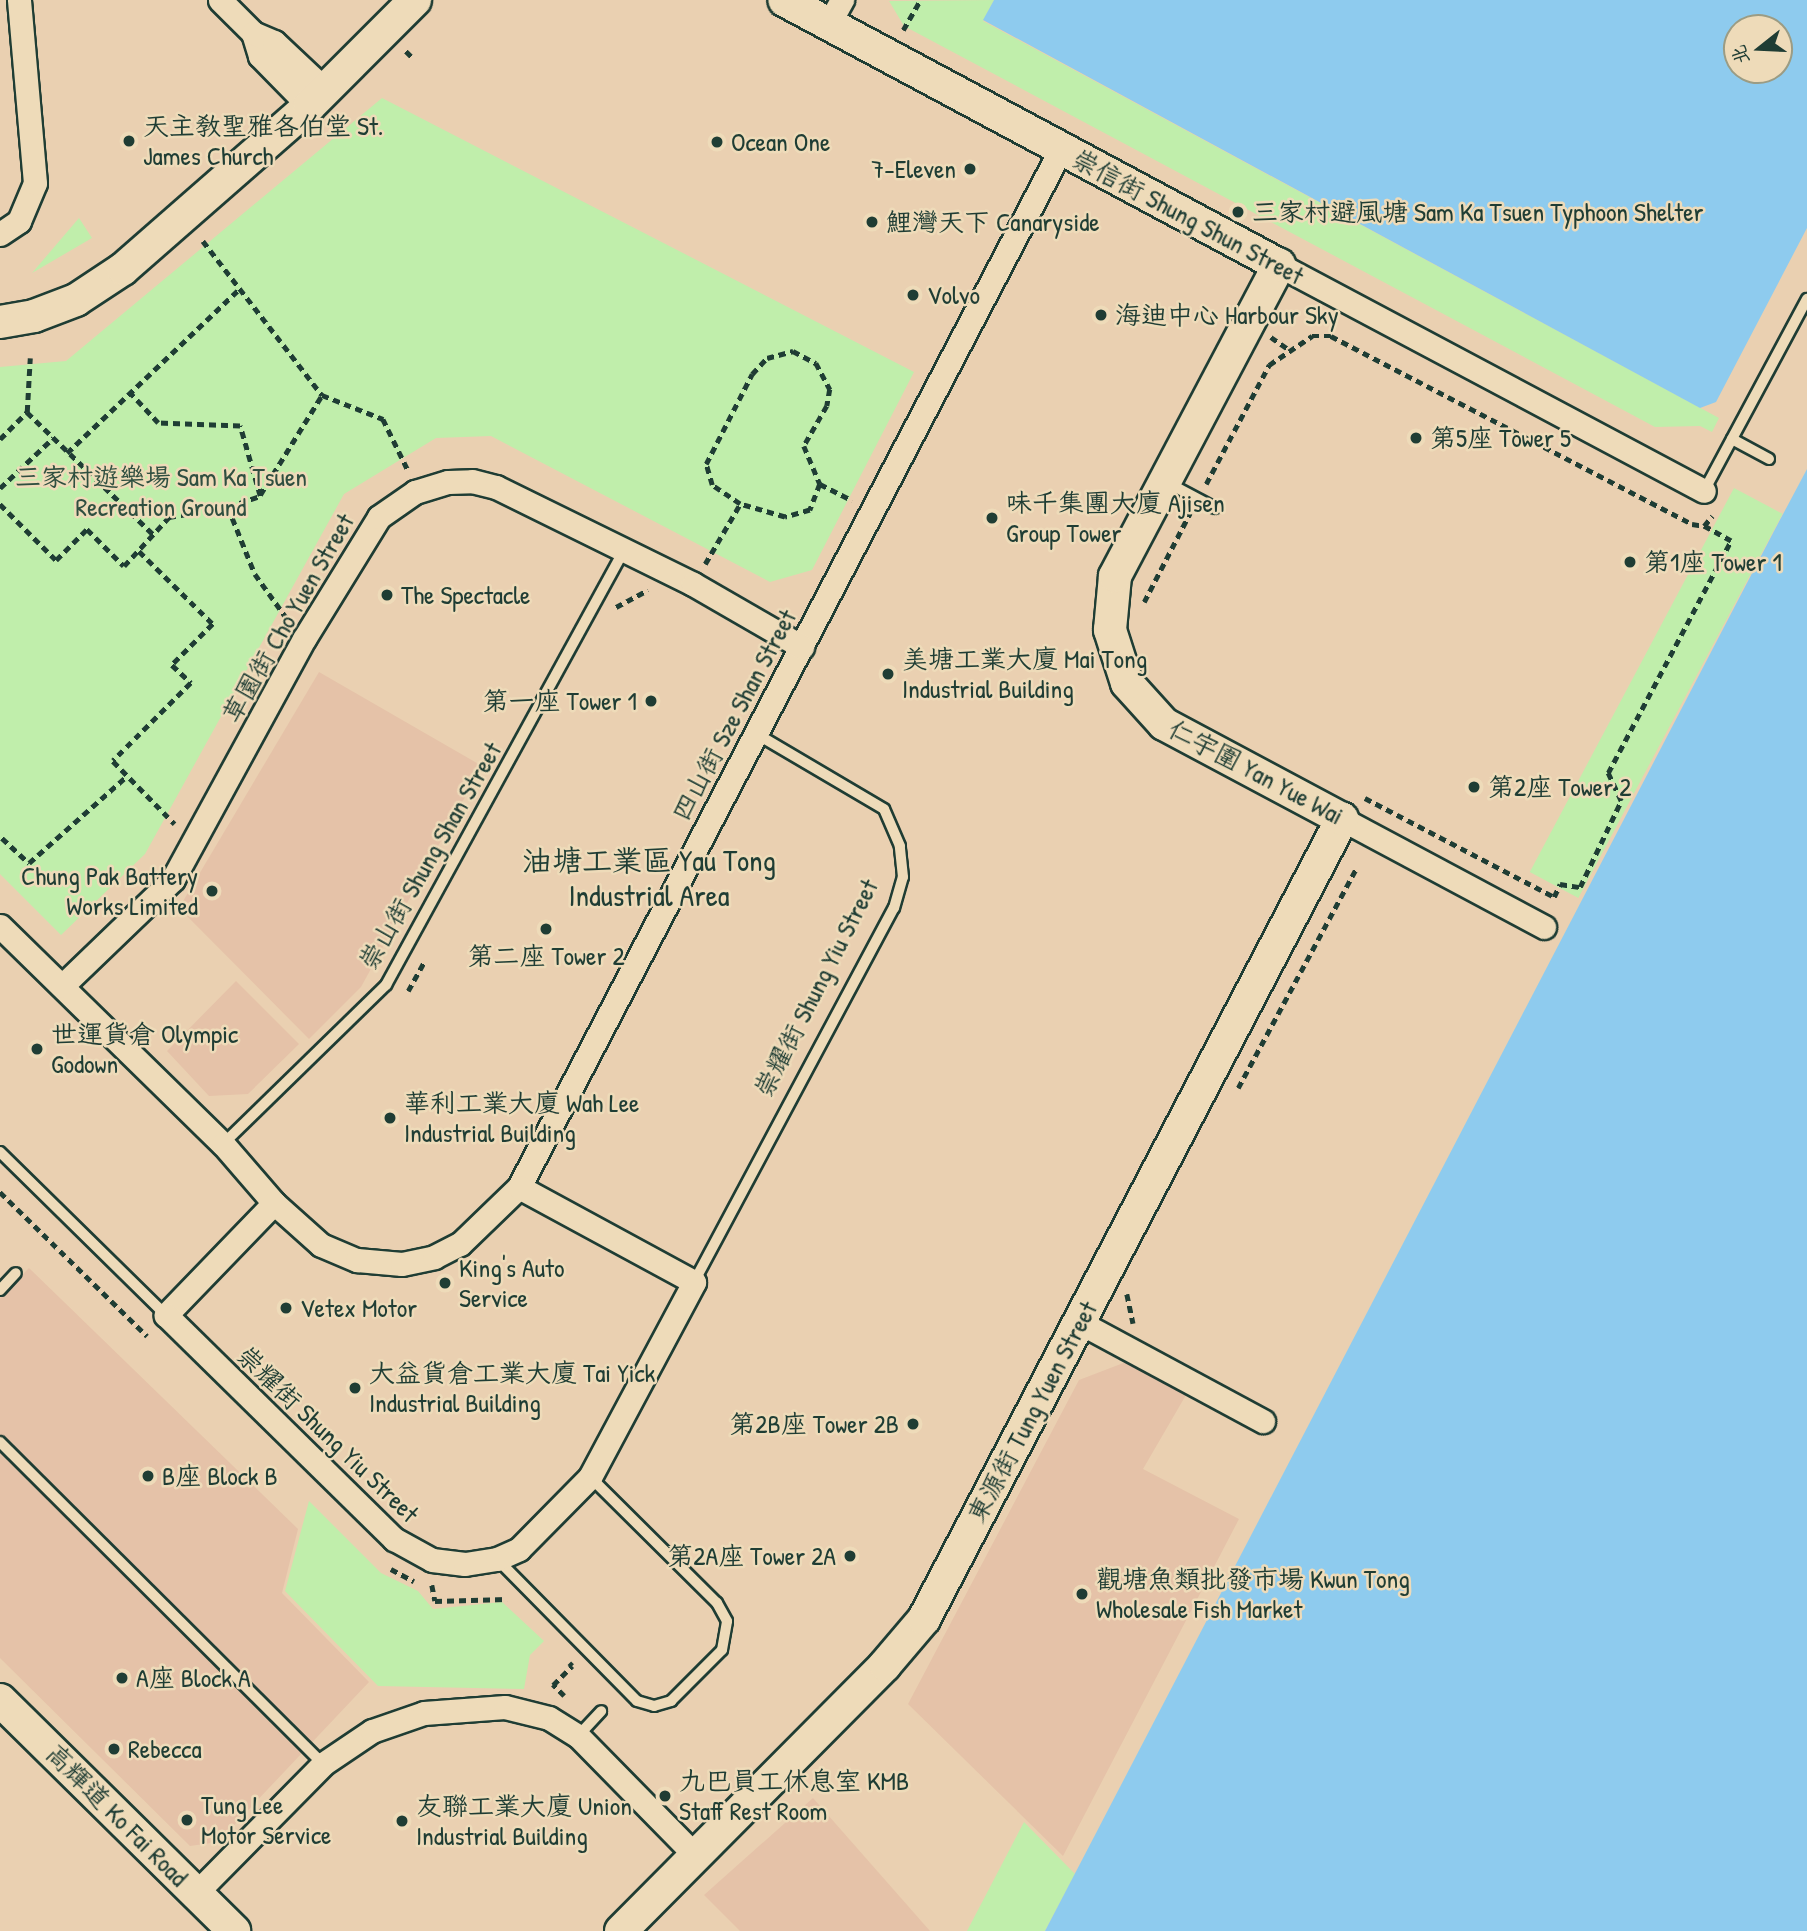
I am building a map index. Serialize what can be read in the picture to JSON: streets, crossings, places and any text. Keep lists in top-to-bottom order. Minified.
{"streets":{"street":["崇信街 Shung Shun Street","草園街 Cho Yuen Street","四山街 Sze Shan Street","仁宇圍 Yan Yue Wai","崇耀街 Shung Yiu Street","東源街 Tung Yuen Street","高輝道 Ko Fai Road"],"lane":["崇山街 Shung Shan Street"]},"crossings":[["崇信街 Shung Shun Street","四山街 Sze Shan Street"],["崇信街 Shung Shun Street","仁宇圍 Yan Yue Wai"],["草園街 Cho Yuen Street","四山街 Sze Shan Street"],["草園街 Cho Yuen Street","崇山街 Shung Shan Street"],["四山街 Sze Shan Street","崇山街 Shung Shan Street"],["四山街 Sze Shan Street","崇耀街 Shung Yiu Street"],["仁宇圍 Yan Yue Wai","東源街 Tung Yuen Street"]],"districts":["油塘工業區 Yau Tong Industrial Area"],"parks":["三家村遊樂場 Sam Ka Tsuen Recreation Ground"],"places":["天主教聖雅各伯堂 St. James Church","Ocean One","7-Eleven","三家村避風塘 Sam Ka Tsuen Typhoon Shelter","鯉灣天下 Canaryside","Volvo","海迪中心 Harbour Sky","第5座 Tower 5","味千集團大廈 Ajisen Group Tower","第1座 Tower 1","The Spectacle","美塘工業大廈 Mai Tong Industrial Building","第一座 Tower 1","第2座 Tower 2","Chung Pak Battery Works Limited","第二座 Tower 2","世運貨倉 Olympic Godown","華利工業大廈 Wah Lee Industrial Building","King's Auto Service","Vetex Motor","大益貨倉工業大廈 Tai Yick Industrial Building","第2B座 Tower 2B","B座 Block B","第2A座 Tower 2A","觀塘魚類批發市場 Kwun Tong Wholesale Fish Market","A座 Block A","Rebecca","九巴員工休息室 KMB Staff Rest Room","Tung Lee Motor Service","友聯工業大廈 Union Industrial Building"],"north":"left"}
